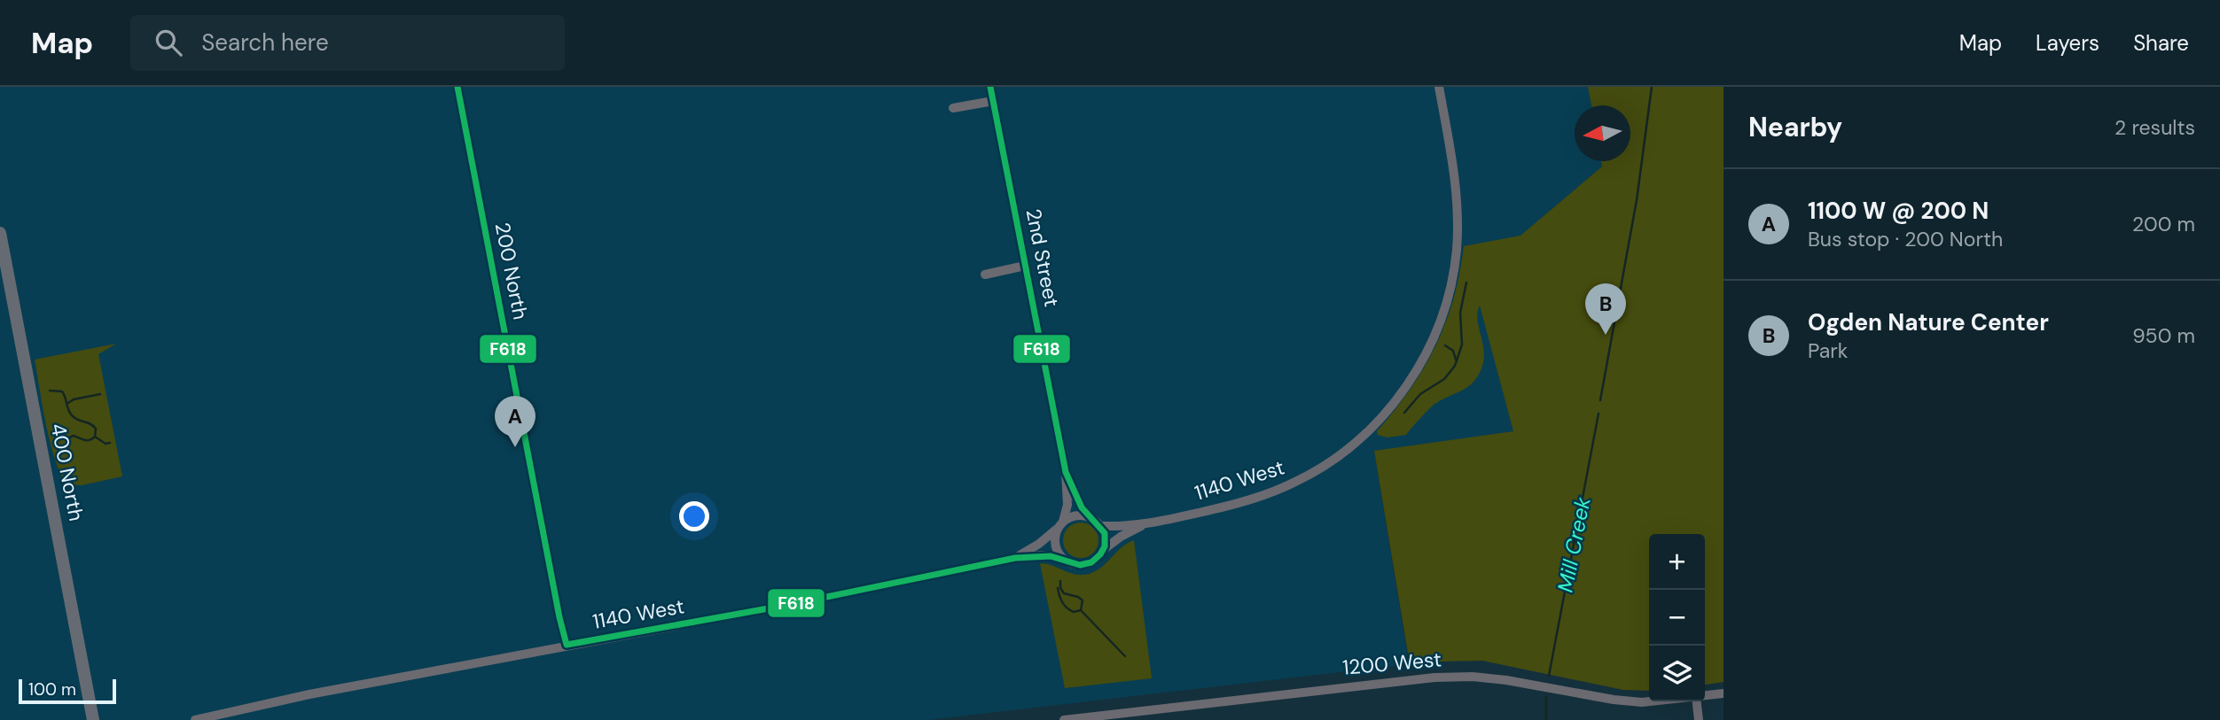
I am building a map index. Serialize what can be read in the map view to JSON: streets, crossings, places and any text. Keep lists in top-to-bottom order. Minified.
{"streets":{"main road":["400 North"],"street":["2nd Street","200 North","1140 West","1200 West"]},"crossings":[["2nd Street","1140 West"],["200 North","1140 West"]],"water":["Mill Creek"],"lines":["transit line F618"],"scale_bar":"100 m","north":"left","page":{"header":"Map","search":"Search here","nav":["Map","Layers","Share"],"heading":["Nearby","2 results"],"list":[{"mark":"A","name":"1100 W @ 200 N","note":"Bus stop · 200 North","value":"200 m"},{"mark":"B","name":"Ogden Nature Center","note":"Park","value":"950 m"}],"pins":["B","A"],"map_buttons":["+","−"],"scale":"100 m"}}
